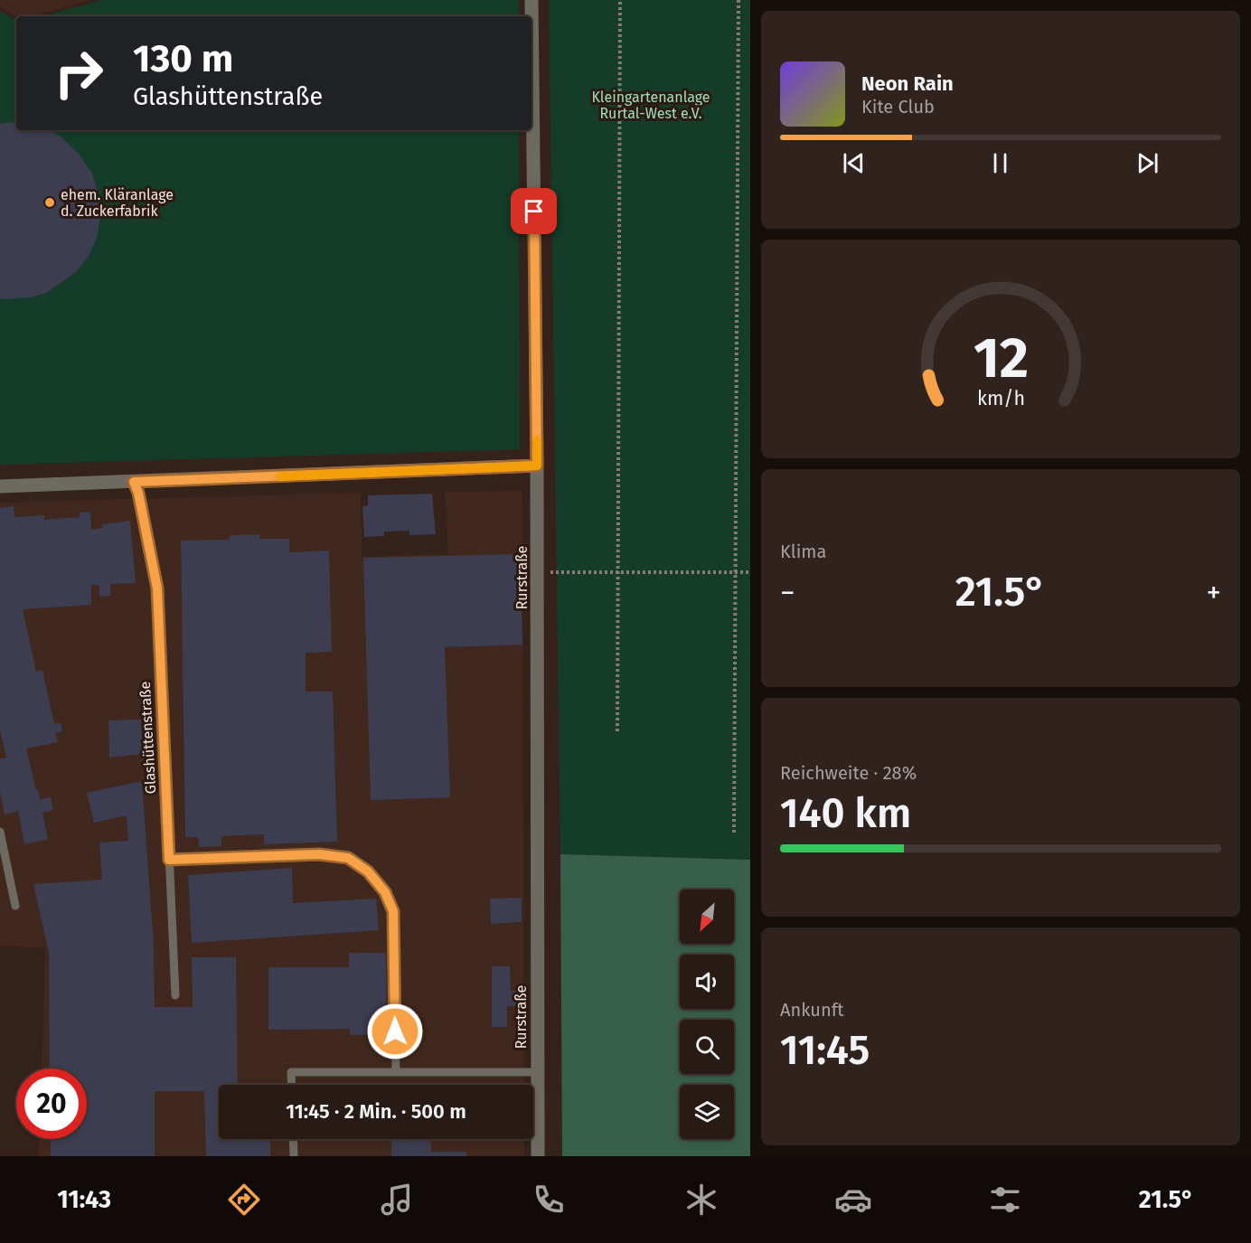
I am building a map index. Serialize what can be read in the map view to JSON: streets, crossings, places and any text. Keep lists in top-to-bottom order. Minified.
{"streets":{"street":["Rurstraße"],"lane":["Glashüttenstraße"]},"parks":["Kleingartenanlage Rurtal-West e.V."],"places":["ehem. Kläranlage d. Zuckerfabrik"],"north":"bottom left","page":{"turn":["130 m","Glashüttenstraße"],"song":["Neon Rain","Kite Club"],"tile":["Klima",["Reichweite · 28%","140 km"],["Ankunft","11:45"]],"heat":["−","21.5°","+"],"limit":"20","trip":"11:45 · 2 Min. · 500 m","tabs":["11:43","21.5°"],"gauge":["12","km/h"]}}
